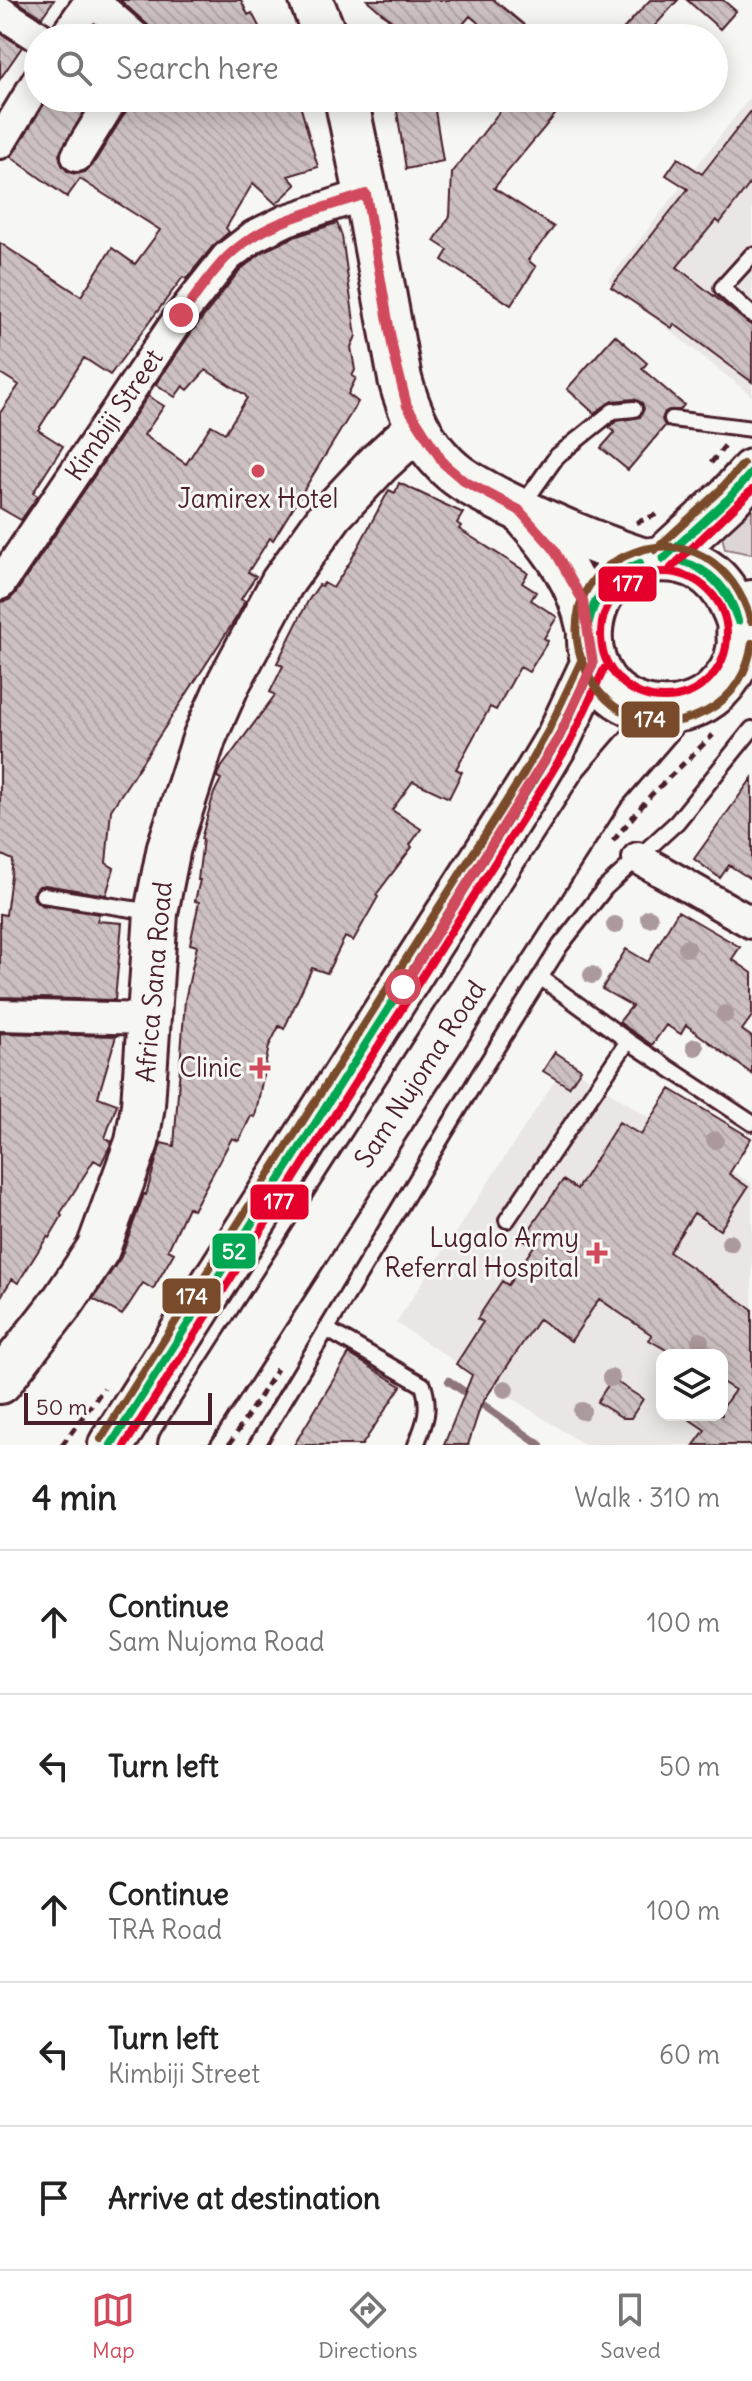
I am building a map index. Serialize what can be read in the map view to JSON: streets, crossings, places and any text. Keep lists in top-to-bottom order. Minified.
{"streets":{"main road":["Sam Nujoma Road"],"street":["Kimbiji Street","Africa Sana Road"]},"places":{"other":["Jamirex Hotel"],"health":["Clinic","Lugalo Army Referral Hospital"]},"lines":["transit line 174","transit line 52","transit line 177"],"scale_bar":"50 m","page":{"search":"Search here","scale":"50 m","heading":["4 min","Walk · 310 m"],"list":[["Continue","Sam Nujoma Road","100 m"],["Turn left","50 m"],["Continue","TRA Road","100 m"],["Turn left","Kimbiji Street","60 m"],"Arrive at destination"],"nav":["Map","Directions","Saved"]}}
